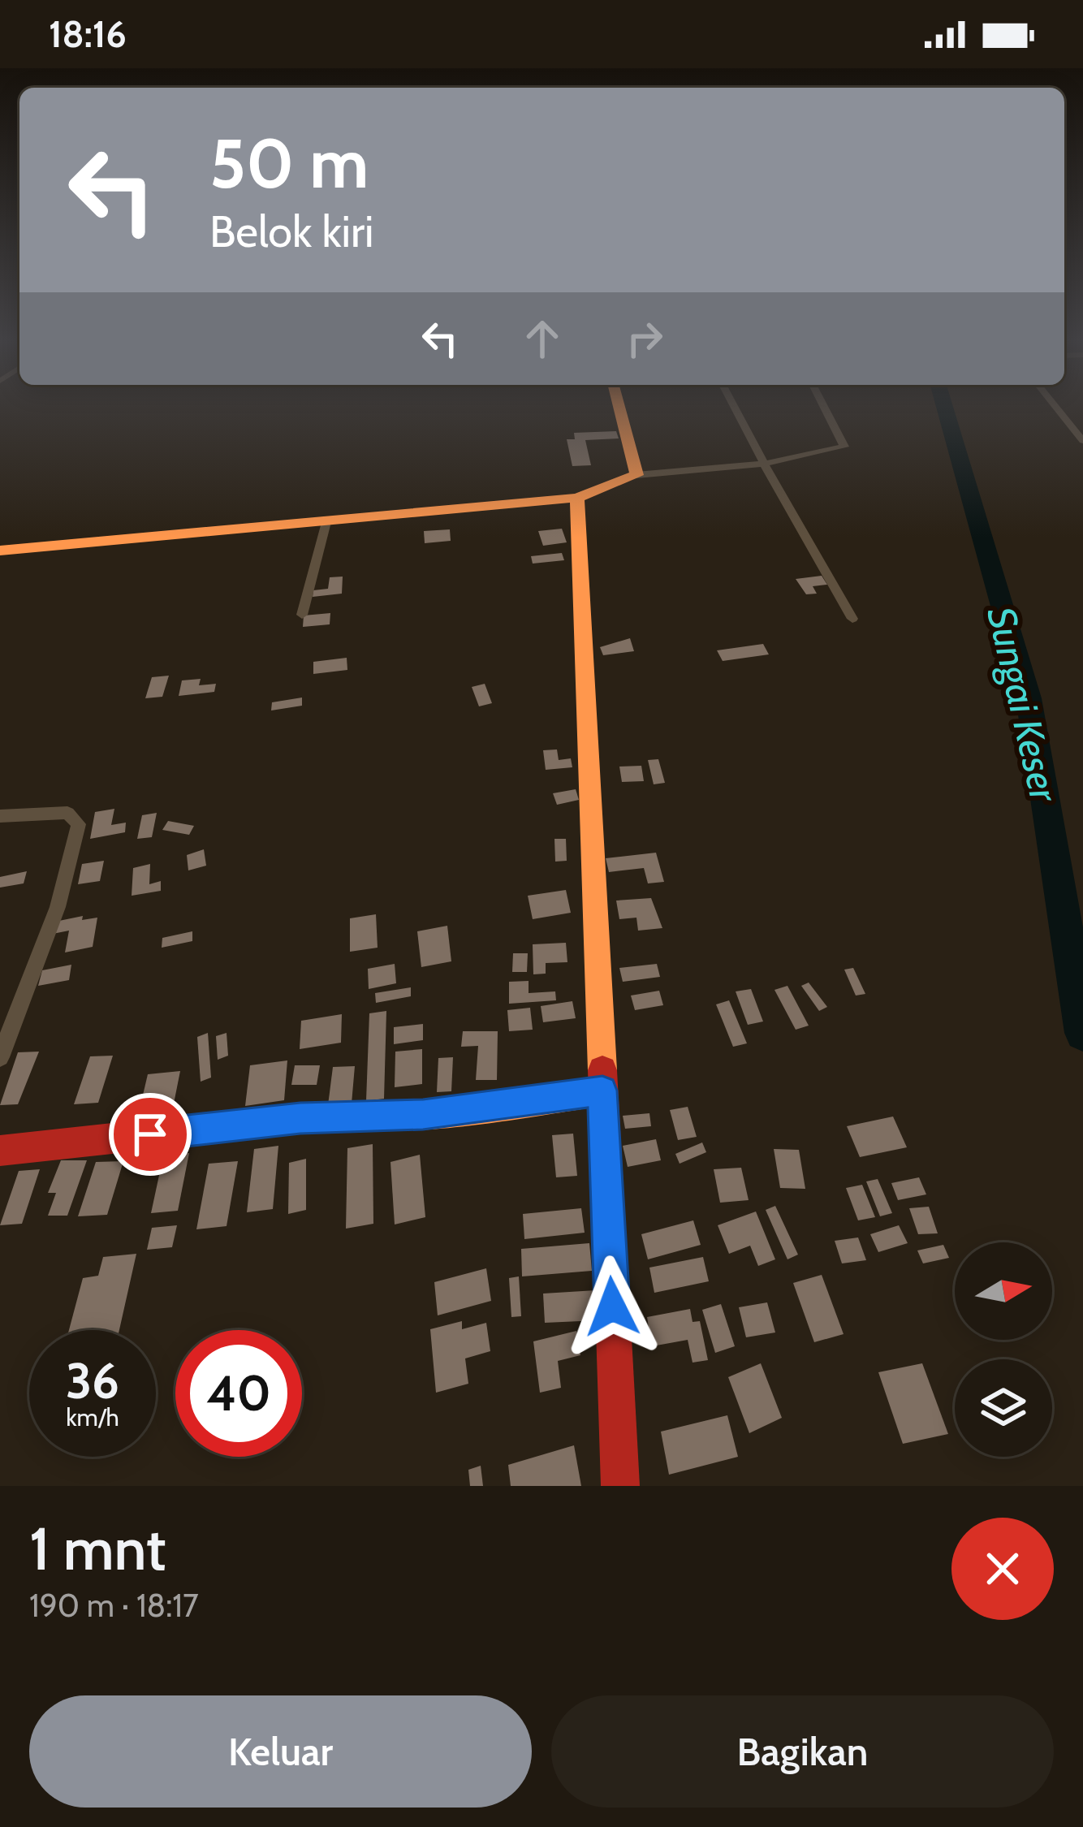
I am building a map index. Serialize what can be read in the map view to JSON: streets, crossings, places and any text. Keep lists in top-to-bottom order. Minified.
{"water":["Sungai Keser"],"north":"right","page":{"status":"18:16","turn":["50 m","Belok kiri"],"speed":"36 km/h","limit":"40","heading":["1 mnt","190 m · 18:17"],"buttons":["Keluar","Bagikan"]}}
